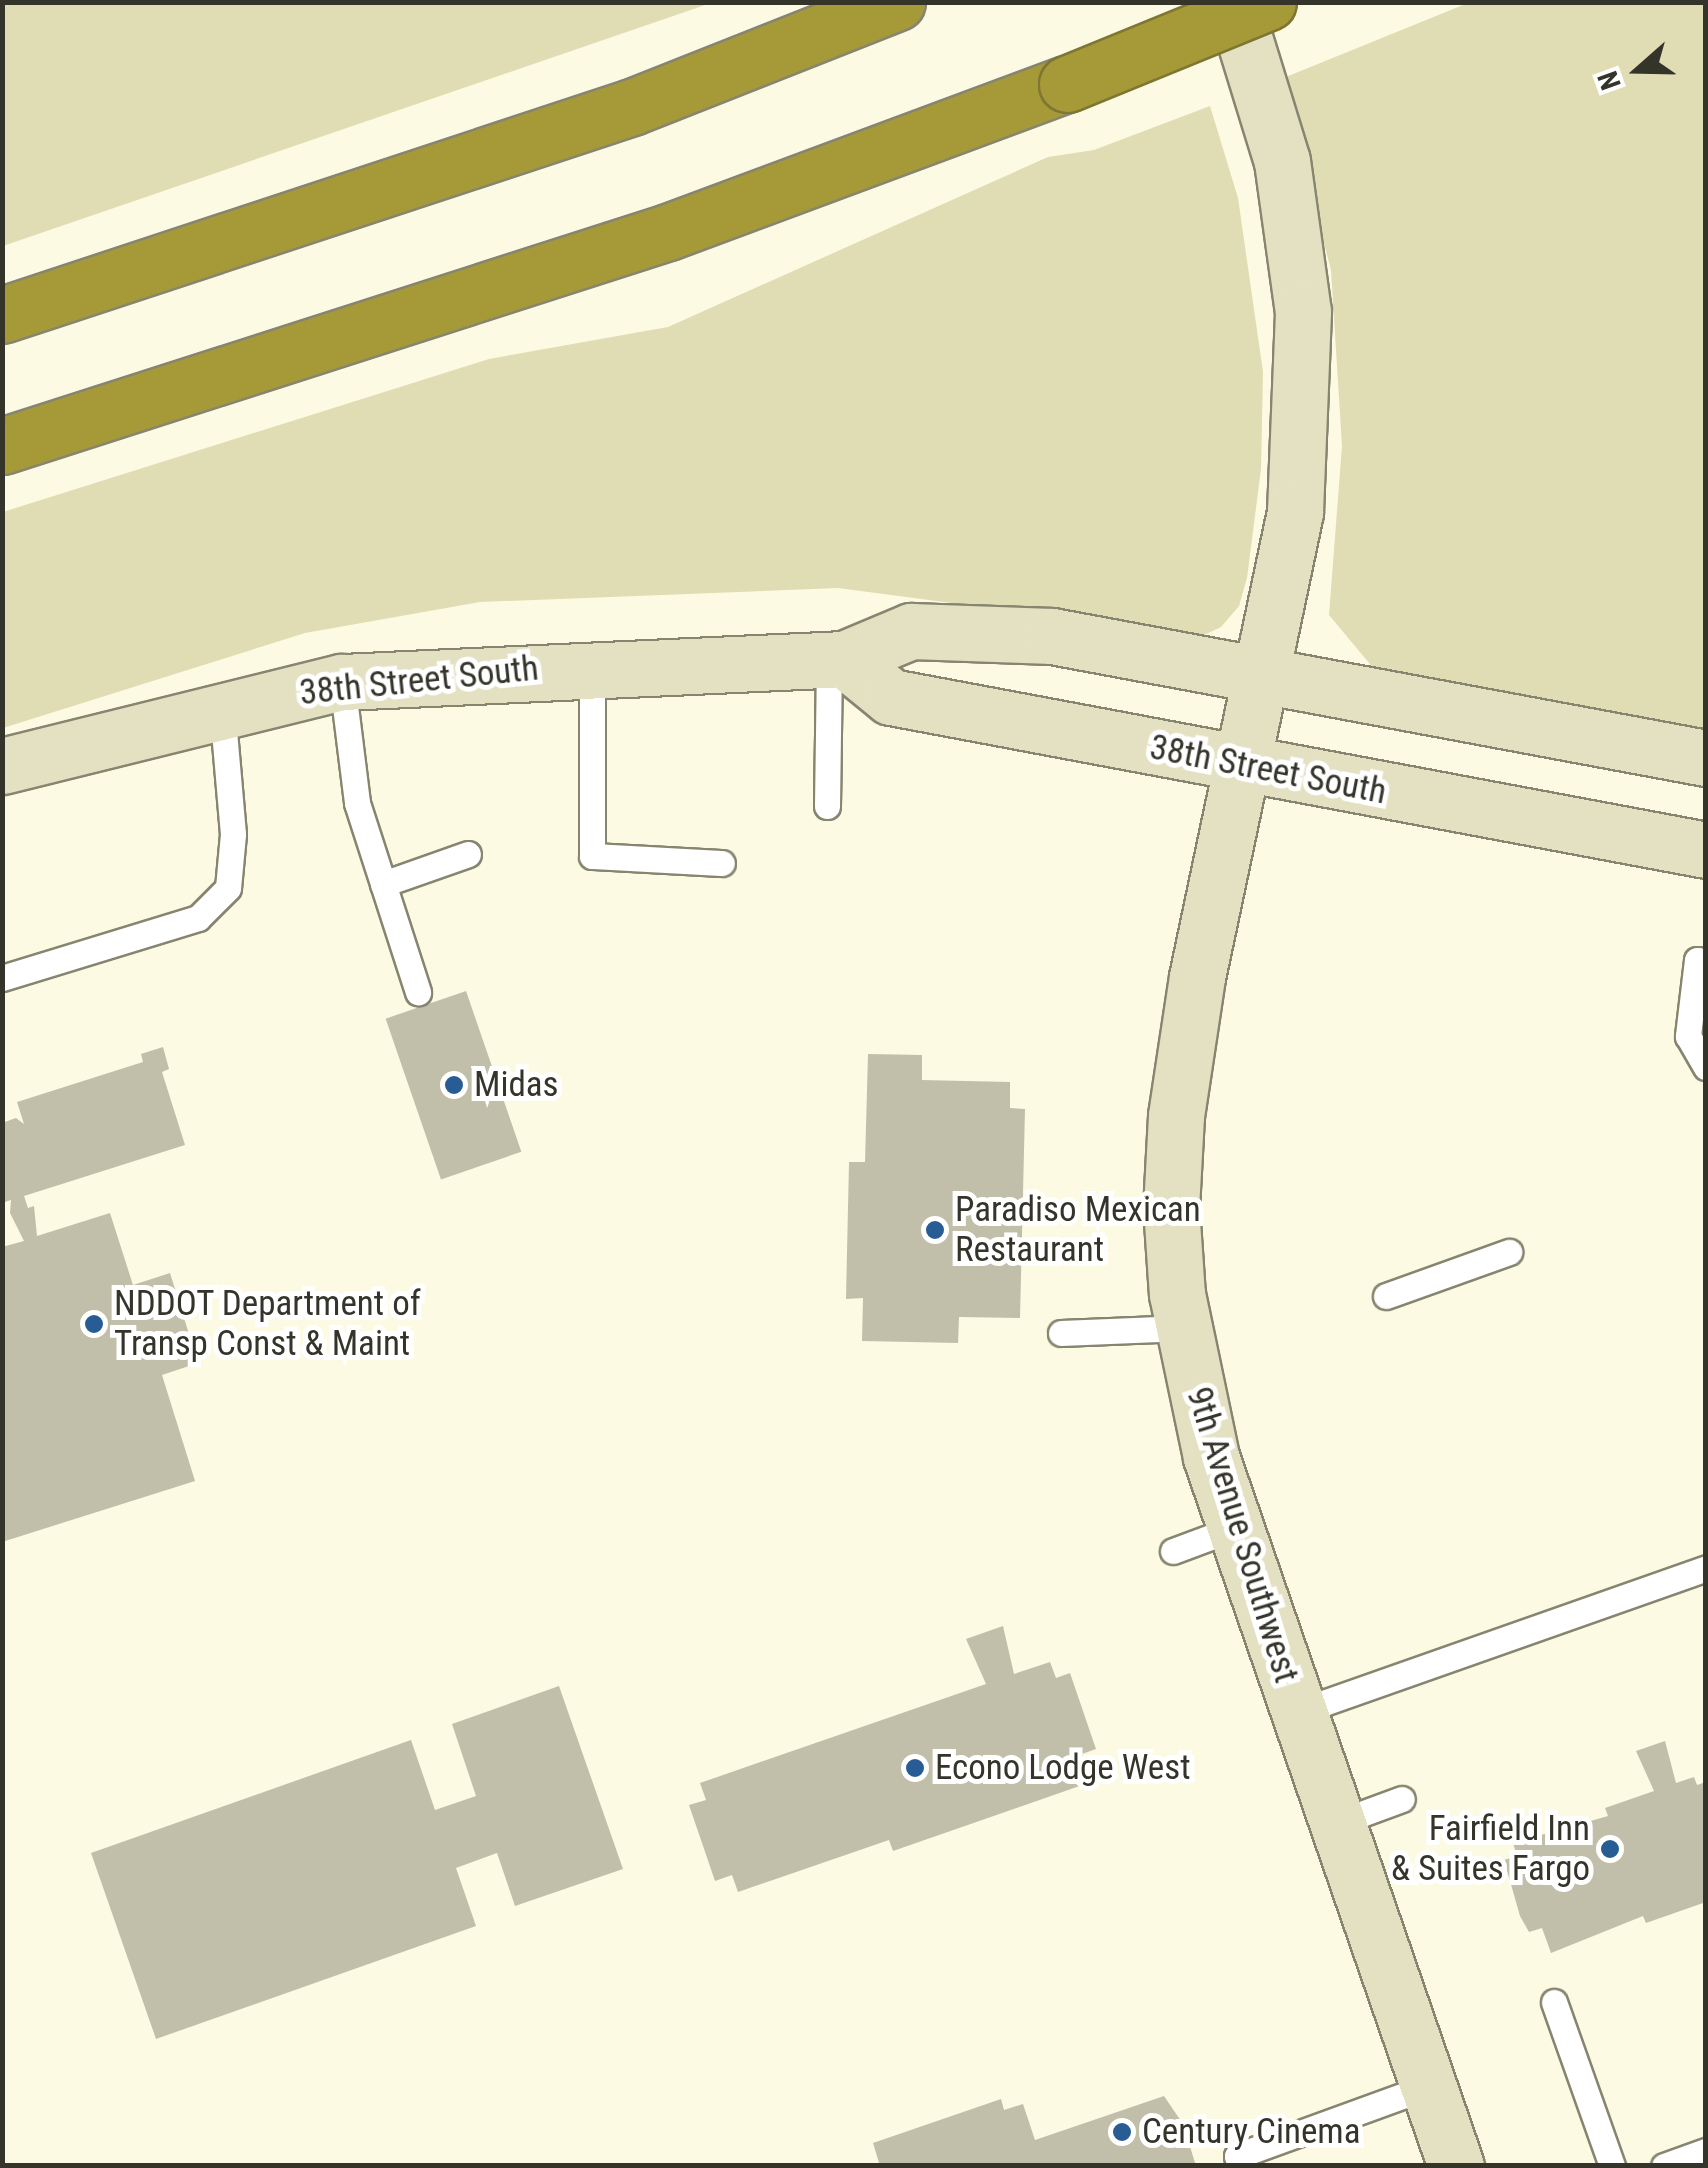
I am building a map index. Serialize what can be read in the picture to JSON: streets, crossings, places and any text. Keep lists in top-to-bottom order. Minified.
{"streets":{"street":["38th Street South","9th Avenue Southwest"]},"crossings":[["38th Street South","9th Avenue Southwest"]],"places":["Midas","Paradiso Mexican Restaurant","NDDOT Department of Transp Const & Maint","Econo Lodge West","Fairfield Inn & Suites Fargo","Century Cinema"],"north":"left"}
